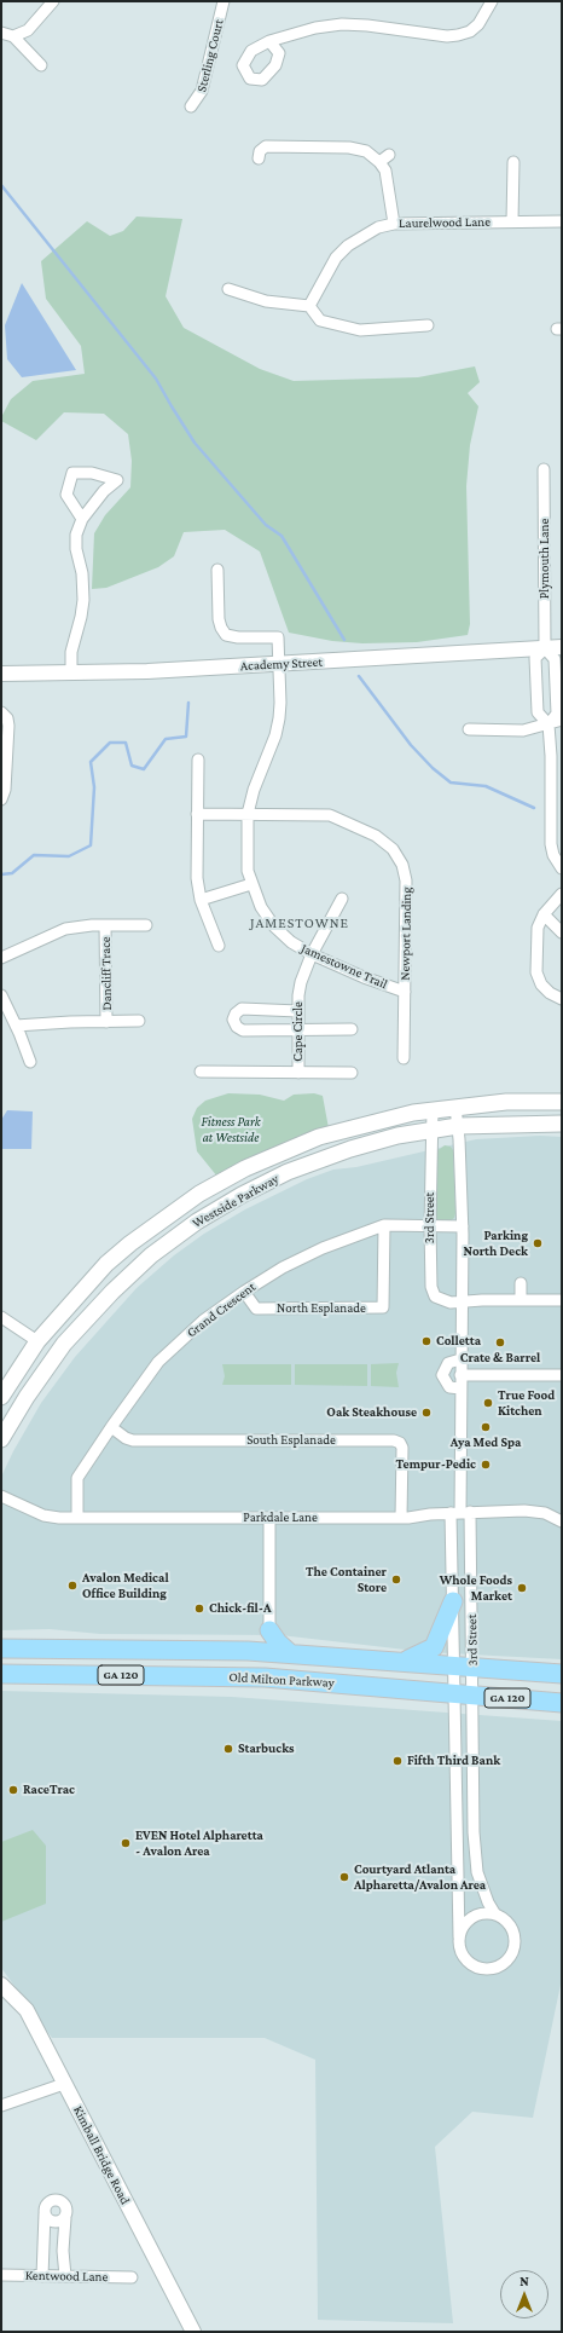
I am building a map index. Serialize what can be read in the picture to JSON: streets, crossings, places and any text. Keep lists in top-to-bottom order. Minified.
{"streets":{"highway":["GA 120","Old Milton Parkway"],"main road":["Westside Parkway"],"street":["Sterling Court","Laurelwood Lane","Plymouth Lane","Academy Street","Newport Landing","Jamestowne Trail","Dancliff Trace","Cape Circle","3rd Street","North Esplanade","Grand Crescent","South Esplanade","Parkdale Lane","Kimball Bridge Road","Kentwood Lane"]},"crossings":[["Plymouth Lane","Academy Street"],["Academy Street","Jamestowne Trail"],["Newport Landing","Jamestowne Trail"],["Jamestowne Trail","Cape Circle"],["Westside Parkway","3rd Street"],["3rd Street","Grand Crescent"],["3rd Street","Parkdale Lane"],["3rd Street","Old Milton Parkway"],["North Esplanade","Grand Crescent"],["Grand Crescent","South Esplanade"],["Grand Crescent","Parkdale Lane"],["South Esplanade","Parkdale Lane"]],"districts":["JAMESTOWNE"],"parks":["Fitness Park at Westside"],"places":["Parking North Deck","Colletta","Crate & Barrel","True Food Kitchen","Oak Steakhouse","Aya Med Spa","Tempur-Pedic","The Container Store","Avalon Medical Office Building","Whole Foods Market","Chick-fil-A","Starbucks","Fifth Third Bank","RaceTrac","EVEN Hotel Alpharetta - Avalon Area","Courtyard Atlanta Alpharetta/Avalon Area"],"north":"top"}
